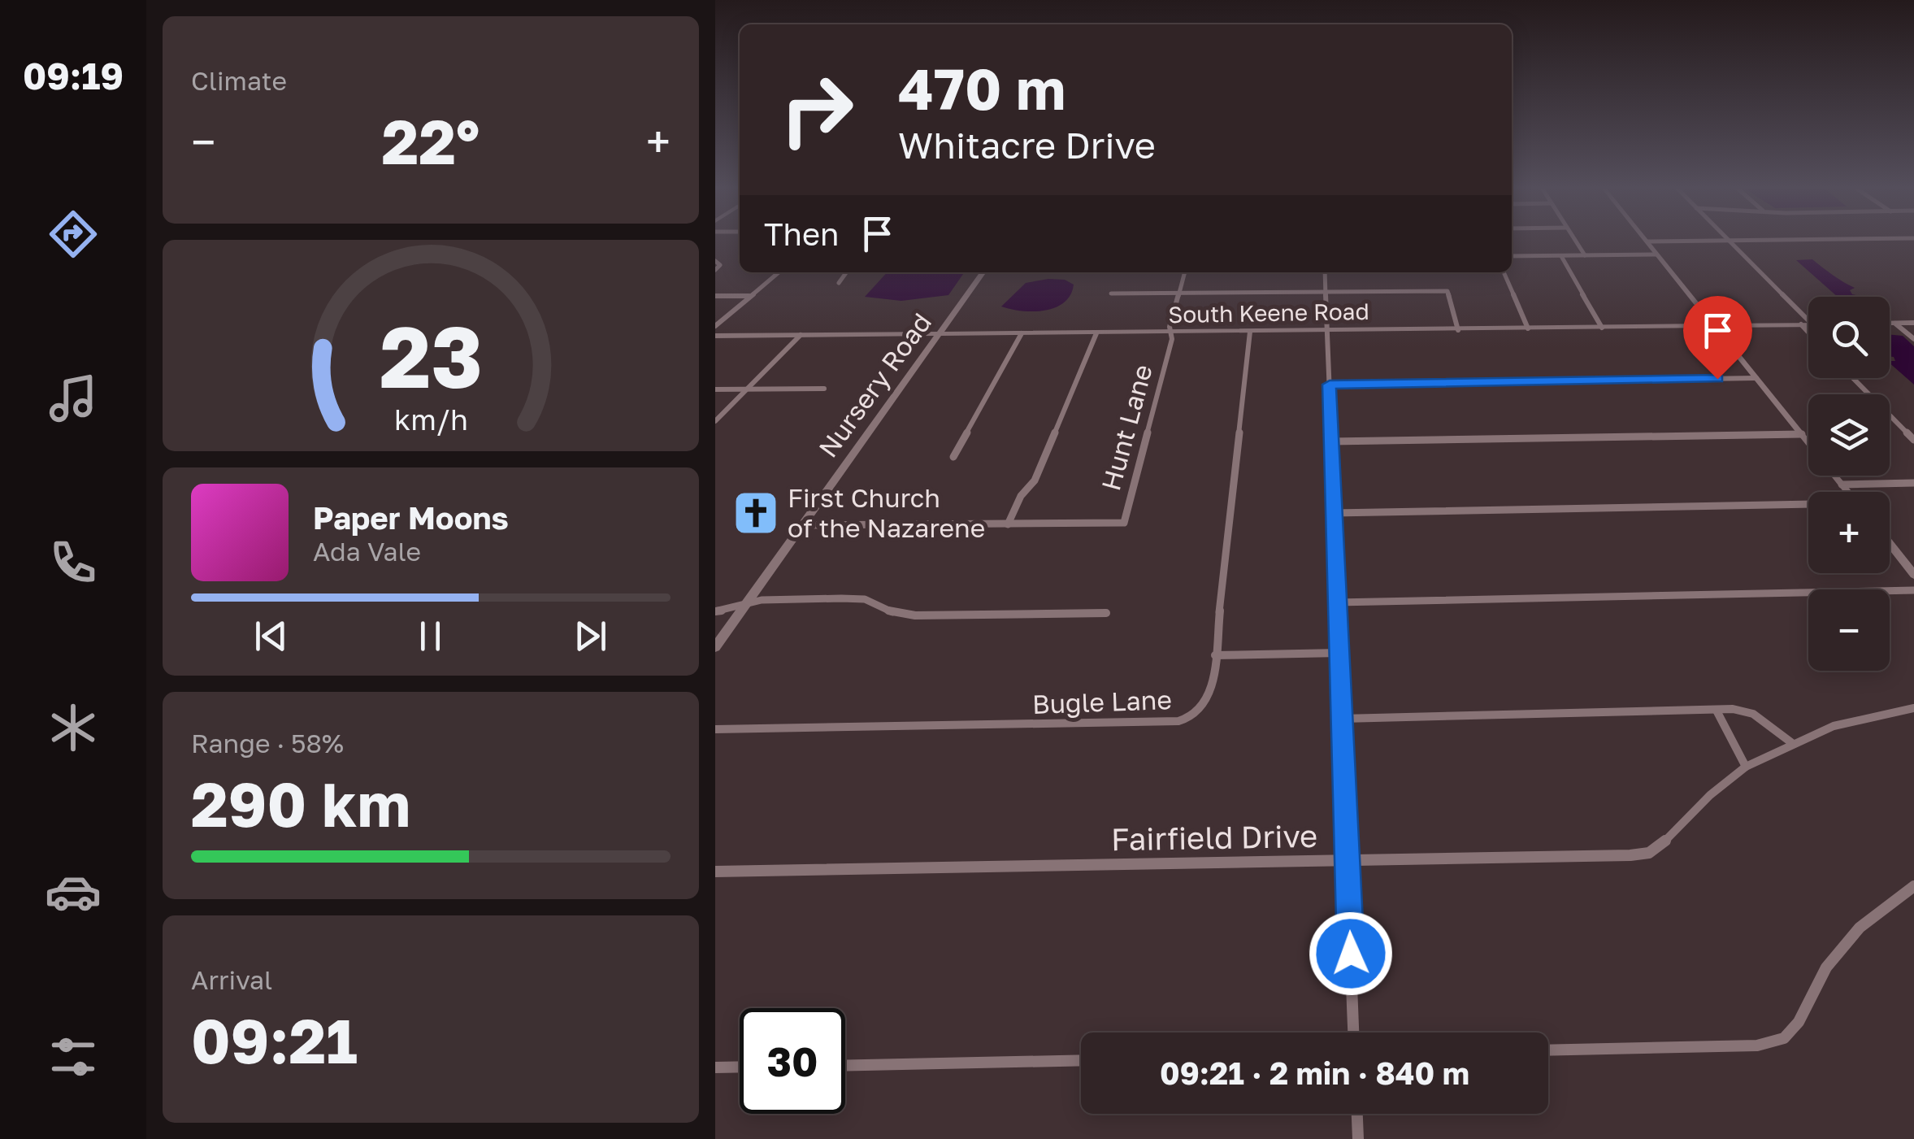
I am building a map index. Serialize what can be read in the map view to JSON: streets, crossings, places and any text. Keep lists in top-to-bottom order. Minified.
{"streets":{"main road":["South Keene Road","Nursery Road"],"street":["Hunt Lane","Bugle Lane","Fairfield Drive"]},"crossings":[["South Keene Road","Nursery Road"],["South Keene Road","Hunt Lane"],["South Keene Road","Bugle Lane"],["Nursery Road","Hunt Lane"]],"places":{"church":["First Church of the Nazarene"]},"page":{"tabs":"09:19","tile":["Climate",["Range · 58%","290 km"],["Arrival","09:21"]],"turn":["470 m","Whitacre Drive"],"heat":["−","22°","+"],"then":"Then","map_buttons":["+","−"],"song":["Paper Moons","Ada Vale"],"limit":"30","trip":"09:21 · 2 min · 840 m","gauge":["23","km/h"]}}
